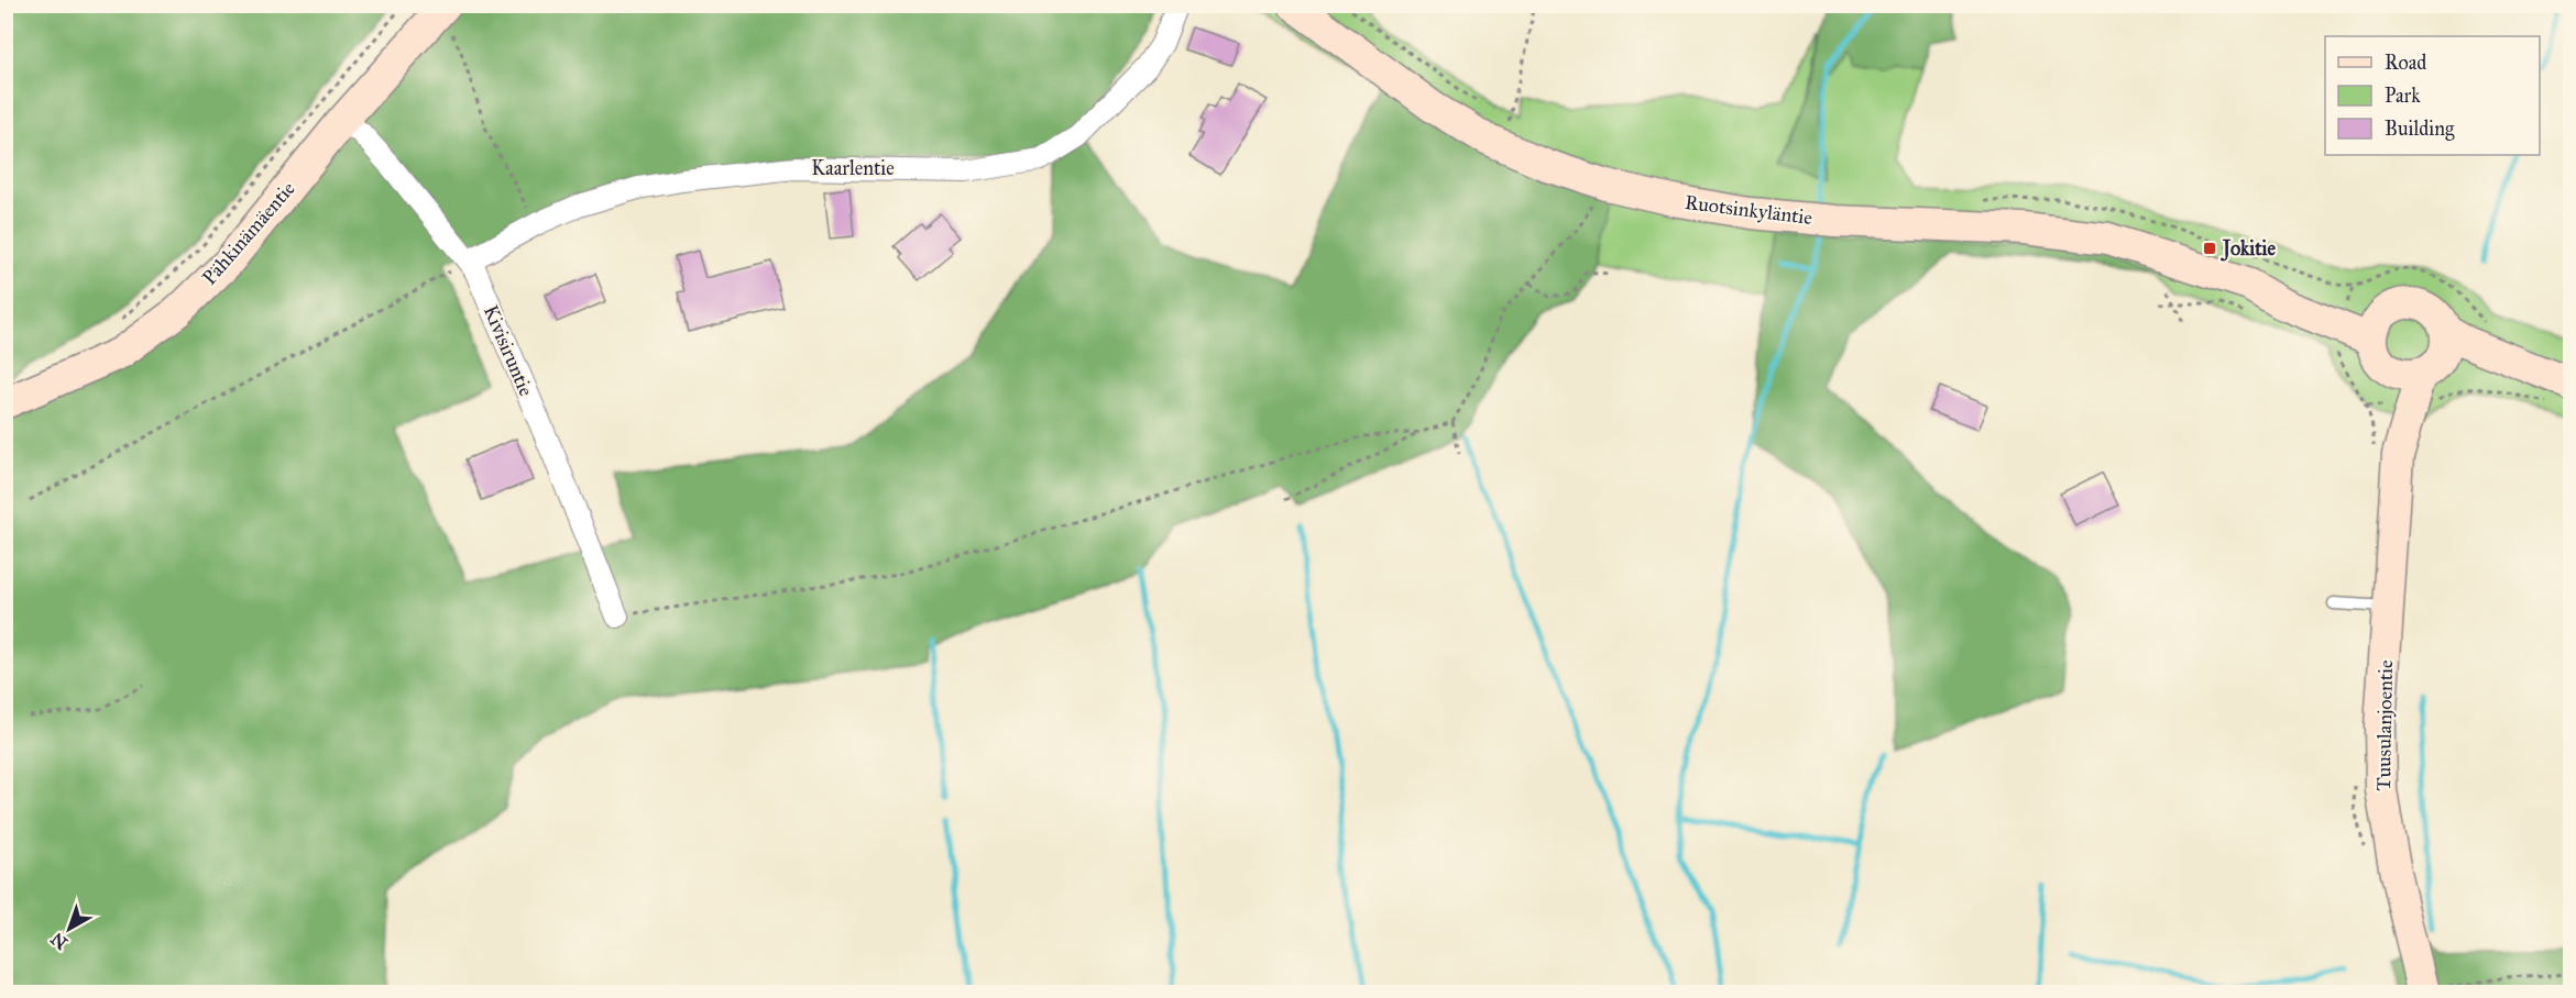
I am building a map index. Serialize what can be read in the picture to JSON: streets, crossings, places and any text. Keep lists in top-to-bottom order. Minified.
{"streets":{"street":["Kaarlentie","Ruotsinkyläntie","Pähkinämäentie","Kivisiruntie","Tuusulanjoentie"]},"crossings":[["Kaarlentie","Kivisiruntie"],["Ruotsinkyläntie","Tuusulanjoentie"],["Pähkinämäentie","Kivisiruntie"]],"places":{"transit":["Jokitie"]},"legend":["Road","Park","Building"],"north":"bottom left"}
